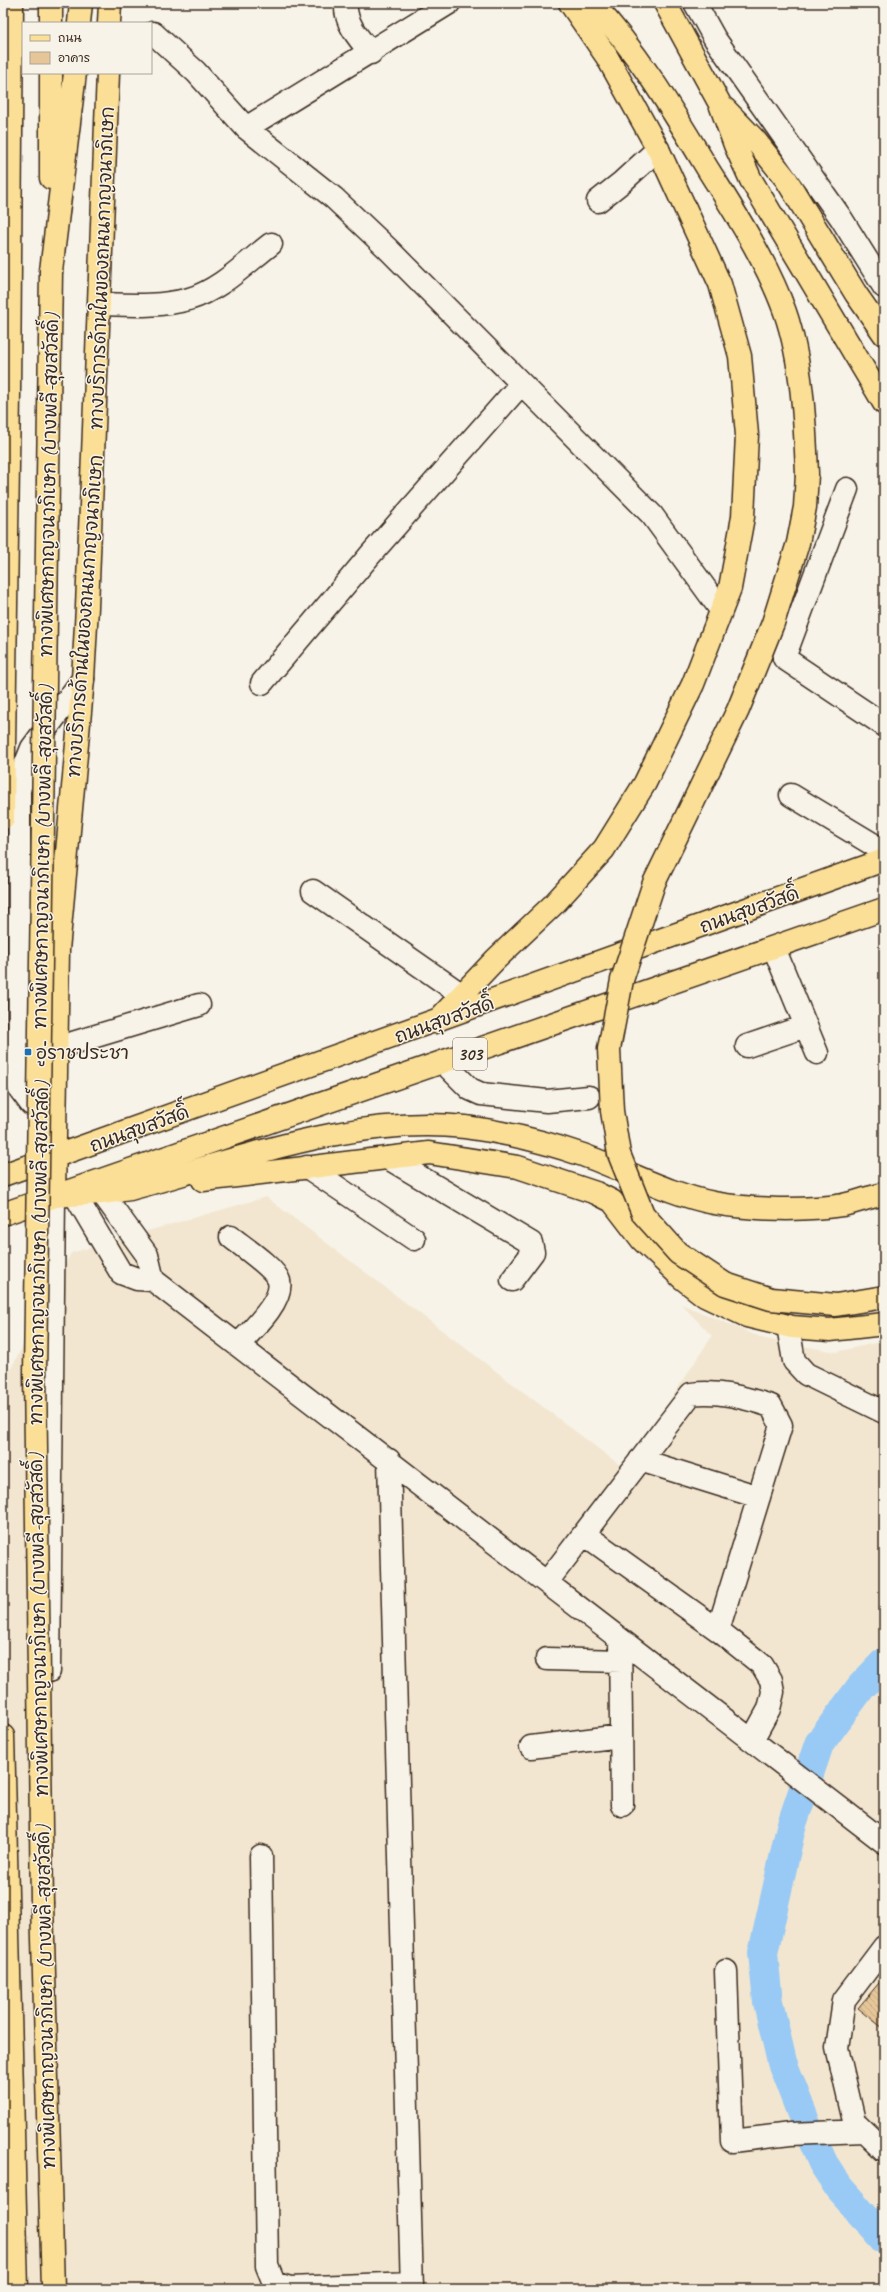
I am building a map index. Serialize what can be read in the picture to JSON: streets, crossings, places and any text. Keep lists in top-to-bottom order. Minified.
{"streets":{"main road":["ทางบริการด้านในของถนนกาญจนาภิเษก","ทางพิเศษกาญจนาภิเษก (บางพลี-สุขสวัสดิ์)","ถนนสุขสวัสดิ์","303"]},"crossings":[["ทางบริการด้านในของถนนกาญจนาภิเษก","ถนนสุขสวัสดิ์"]],"places":{"transit":["อู่ราชประชา"]},"legend":["ถนน","อาคาร"]}
